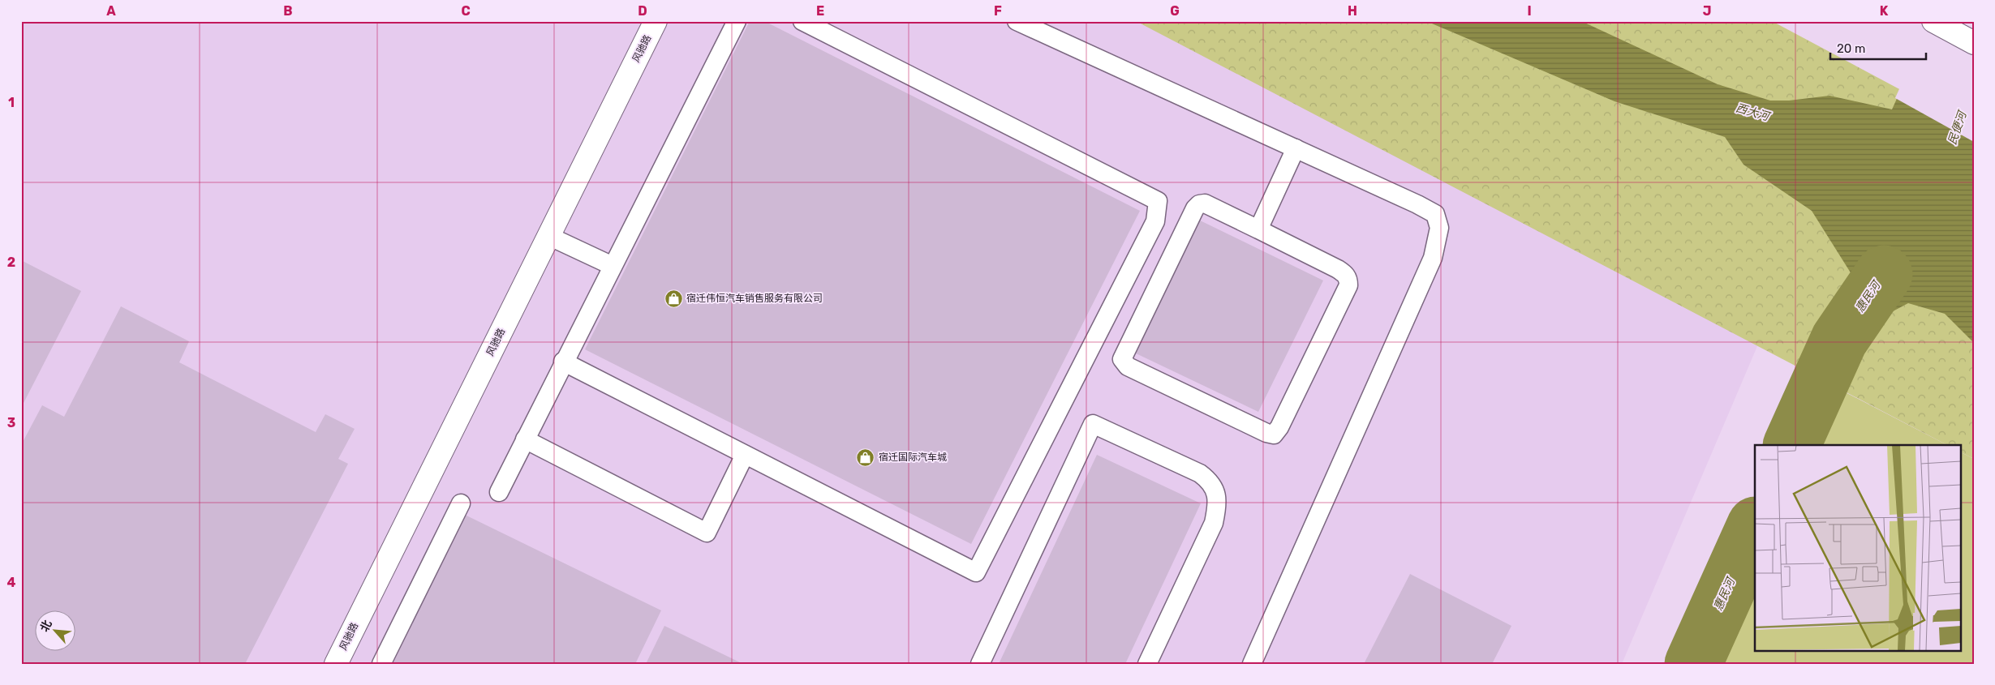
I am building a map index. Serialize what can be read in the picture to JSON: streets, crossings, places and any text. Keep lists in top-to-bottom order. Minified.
{"streets":{"street":["风驰路"]},"water":["西大河","民便河","惠民河"],"places":{"shop":["宿迁伟恒汽车销售服务有限公司","宿迁国际汽车城"]},"scale_bar":"20 m","north":"top left","grid":{"columns":["A","B","C","D","E","F","G","H","I","J","K"],"rows":["1","2","3","4"]}}
